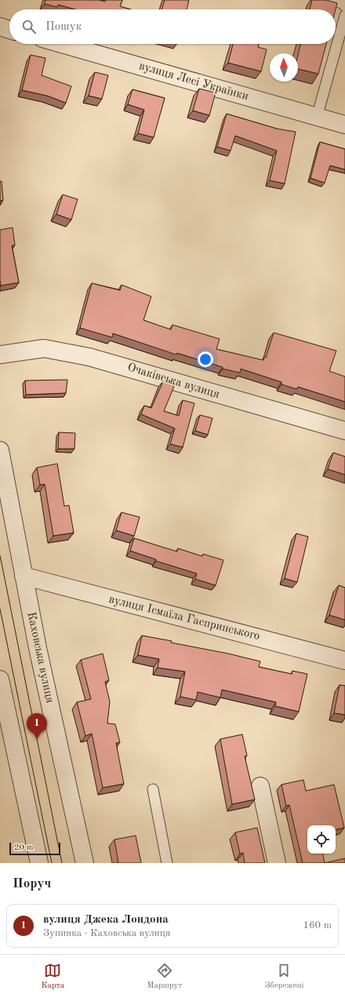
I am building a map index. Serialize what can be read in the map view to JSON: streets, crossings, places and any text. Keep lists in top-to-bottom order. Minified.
{"streets":{"street":["вулиця Лесі Українки","Очаківська вулиця","вулиця Ісмаїла Гаспринського","Каховська вулиця"]},"crossings":[["вулиця Ісмаїла Гаспринського","Каховська вулиця"]],"scale_bar":"20 m","north":"top","page":{"search":"Пошук","pins":"1","scale":"20 m","heading":"Поруч","list":[{"mark":"1","name":"вулиця Джека Лондона","note":"Зупинка · Каховська вулиця","value":"160 m"}],"nav":["Карта","Маршрут","Збережені"]}}
